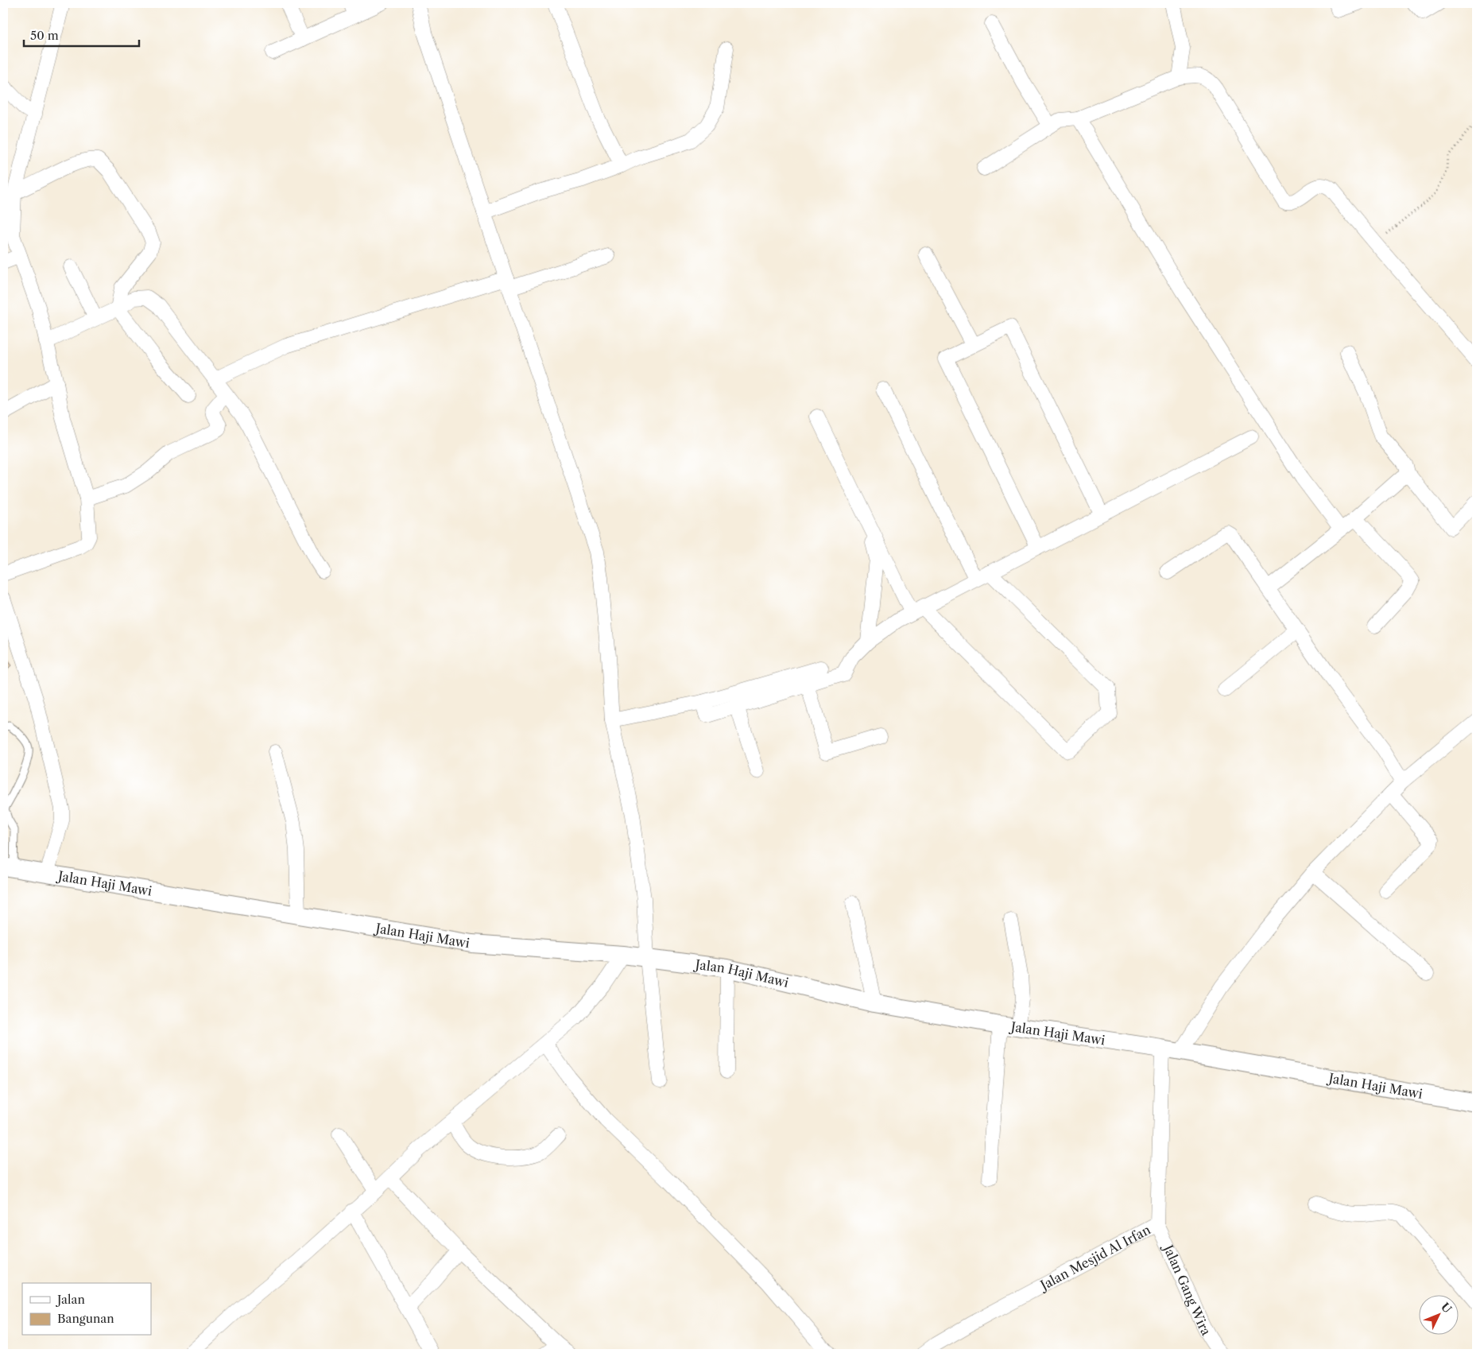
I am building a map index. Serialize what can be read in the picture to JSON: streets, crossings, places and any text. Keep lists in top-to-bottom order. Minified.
{"streets":{"street":["Jalan Haji Mawi","Jalan Mesjid Al Irfan","Jalan Gang Wira"]},"crossings":[["Jalan Haji Mawi","Jalan Mesjid Al Irfan"],["Jalan Mesjid Al Irfan","Jalan Gang Wira"]],"legend":["Jalan","Bangunan"],"scale_bar":"50 m","north":"top right"}
